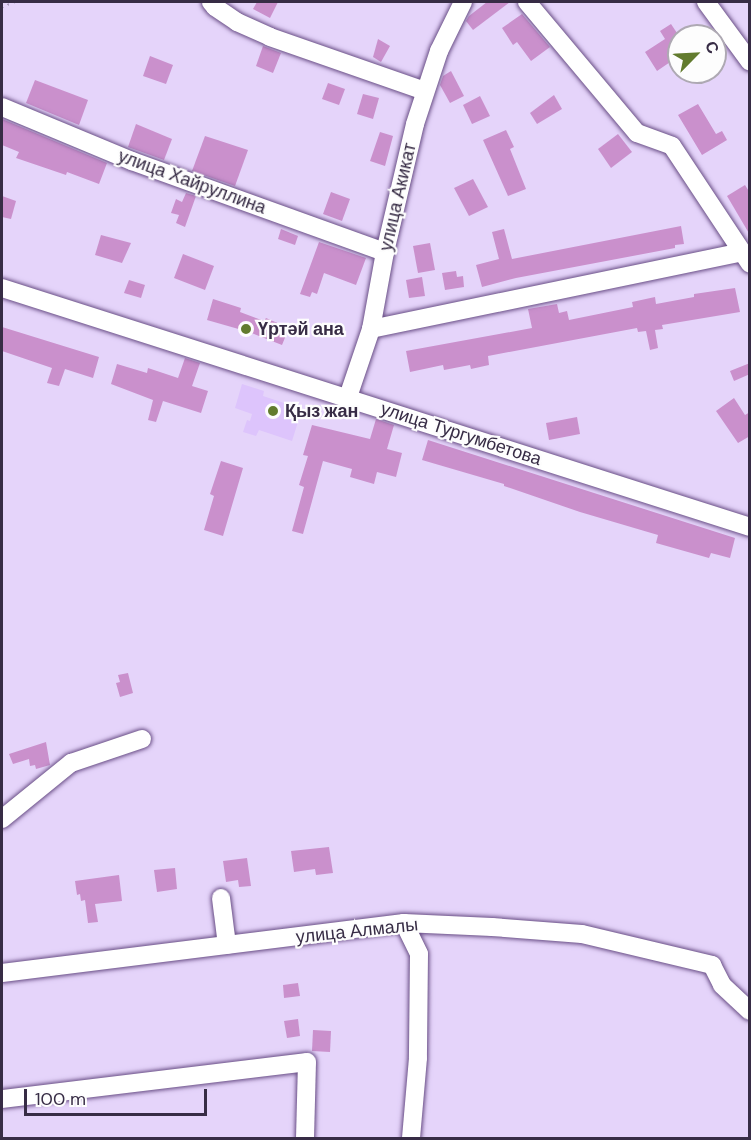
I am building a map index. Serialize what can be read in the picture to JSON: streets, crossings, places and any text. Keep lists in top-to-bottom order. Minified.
{"streets":{"street":["улица Хайруллина","улица Акикат","улица Тургумбетова","улица Алмалы"]},"crossings":[["улица Хайруллина","улица Акикат"],["улица Акикат","улица Тургумбетова"]],"places":["Үртәй ана","Қыз жан"],"scale_bar":"100 m","north":"top right"}
